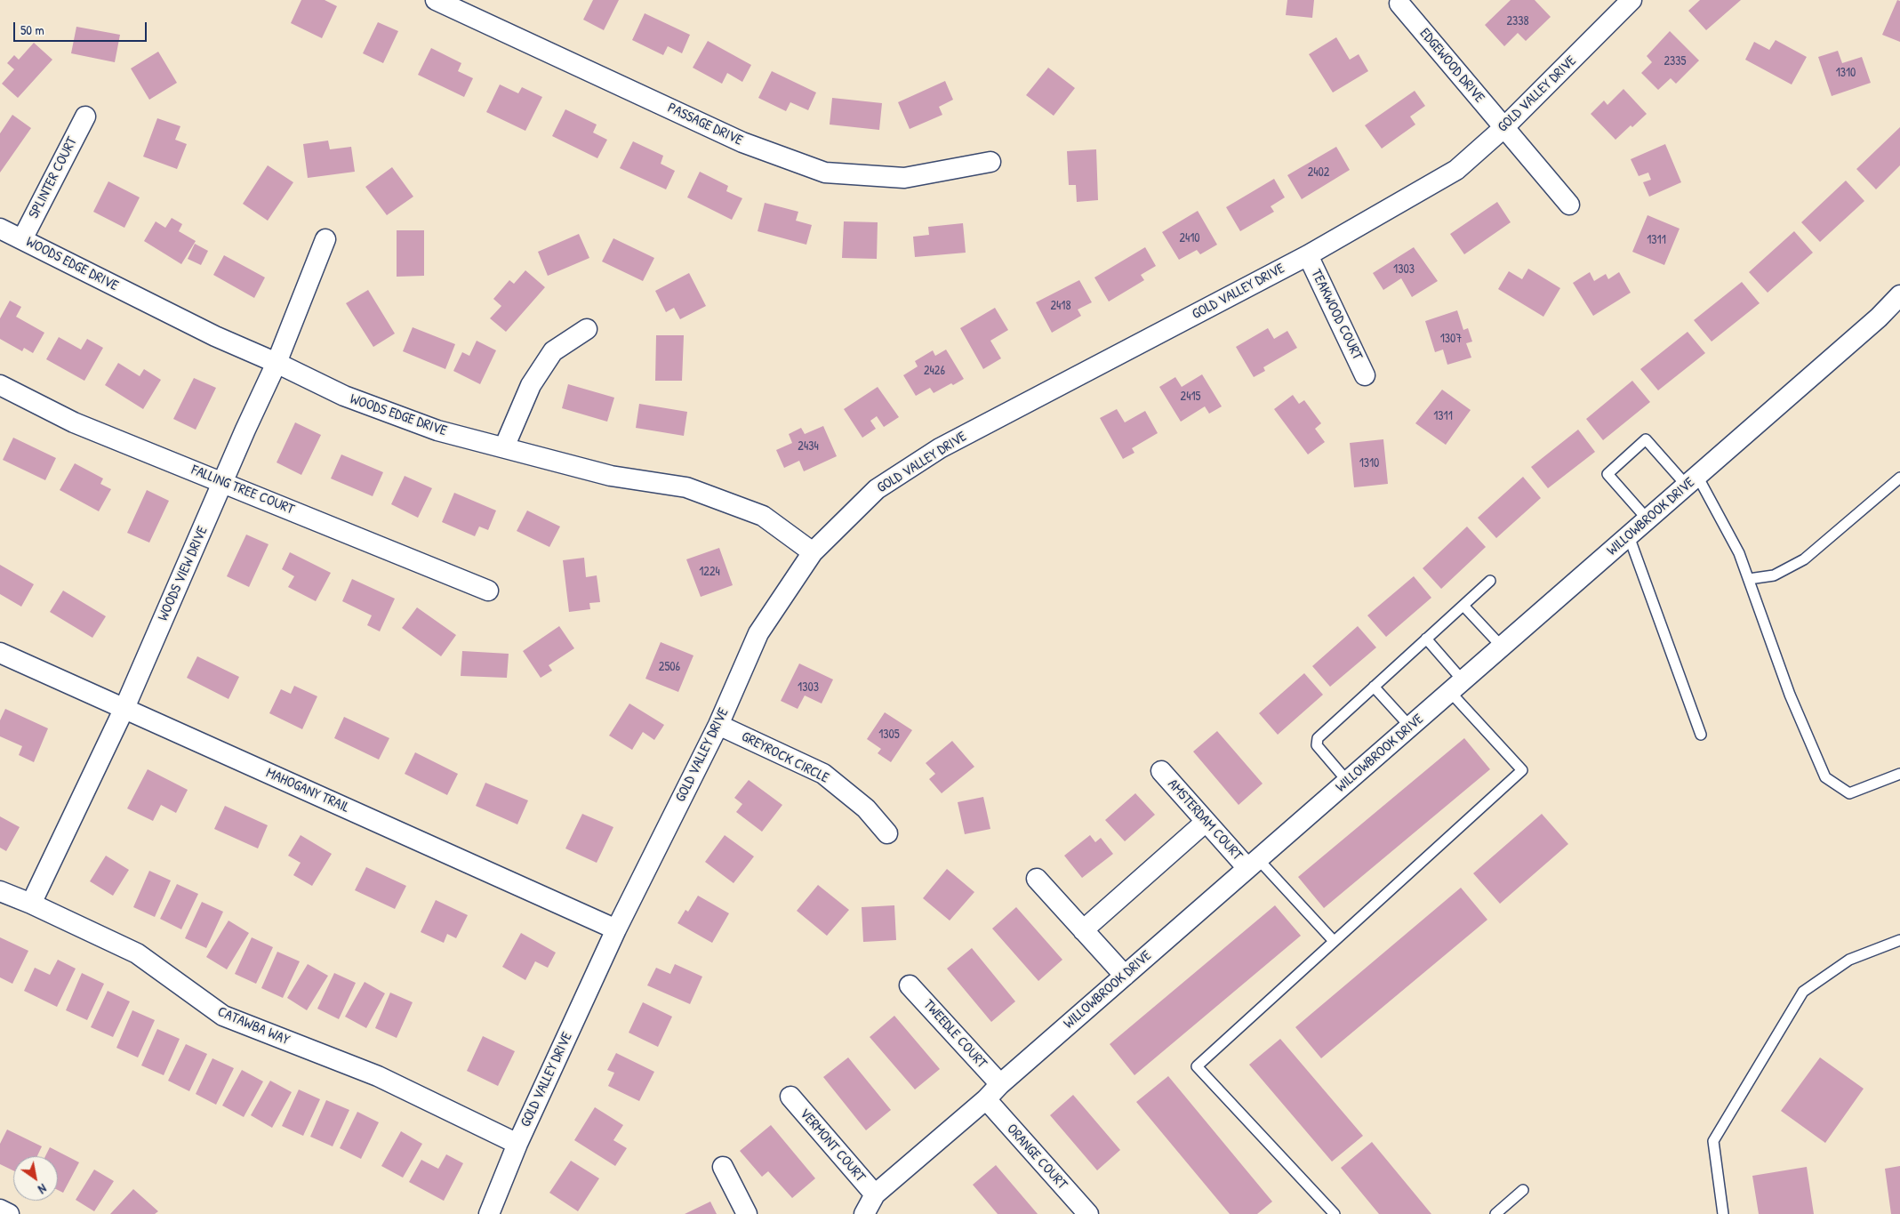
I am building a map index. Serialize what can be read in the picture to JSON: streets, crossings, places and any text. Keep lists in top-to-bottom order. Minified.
{"streets":{"street":["EDGEWOOD DRIVE","GOLD VALLEY DRIVE","PASSAGE DRIVE","SPLINTER COURT","WOODS EDGE DRIVE","TEAKWOOD COURT","FALLING TREE COURT","WILLOWBROOK DRIVE","WOODS VIEW DRIVE","GREYROCK CIRCLE","MAHOGANY TRAIL","AMSTERDAM COURT","CATAWBA WAY","TWEEDLE COURT","VERMONT COURT","ORANGE COURT"]},"crossings":[["EDGEWOOD DRIVE","GOLD VALLEY DRIVE"],["GOLD VALLEY DRIVE","WOODS EDGE DRIVE"],["GOLD VALLEY DRIVE","TEAKWOOD COURT"],["GOLD VALLEY DRIVE","GREYROCK CIRCLE"],["GOLD VALLEY DRIVE","MAHOGANY TRAIL"],["GOLD VALLEY DRIVE","CATAWBA WAY"],["SPLINTER COURT","WOODS EDGE DRIVE"],["WOODS EDGE DRIVE","WOODS VIEW DRIVE"],["FALLING TREE COURT","WOODS VIEW DRIVE"],["WILLOWBROOK DRIVE","AMSTERDAM COURT"],["WILLOWBROOK DRIVE","TWEEDLE COURT"],["WILLOWBROOK DRIVE","VERMONT COURT"],["WILLOWBROOK DRIVE","ORANGE COURT"],["WOODS VIEW DRIVE","MAHOGANY TRAIL"],["WOODS VIEW DRIVE","CATAWBA WAY"]],"house_numbers":["2338","2335","1310","2402","2410","1311","1303","2418","1307","2426","2415","1311","2434","1310","1224","2506","1303","1305"],"scale_bar":"50 m","north":"bottom right"}
